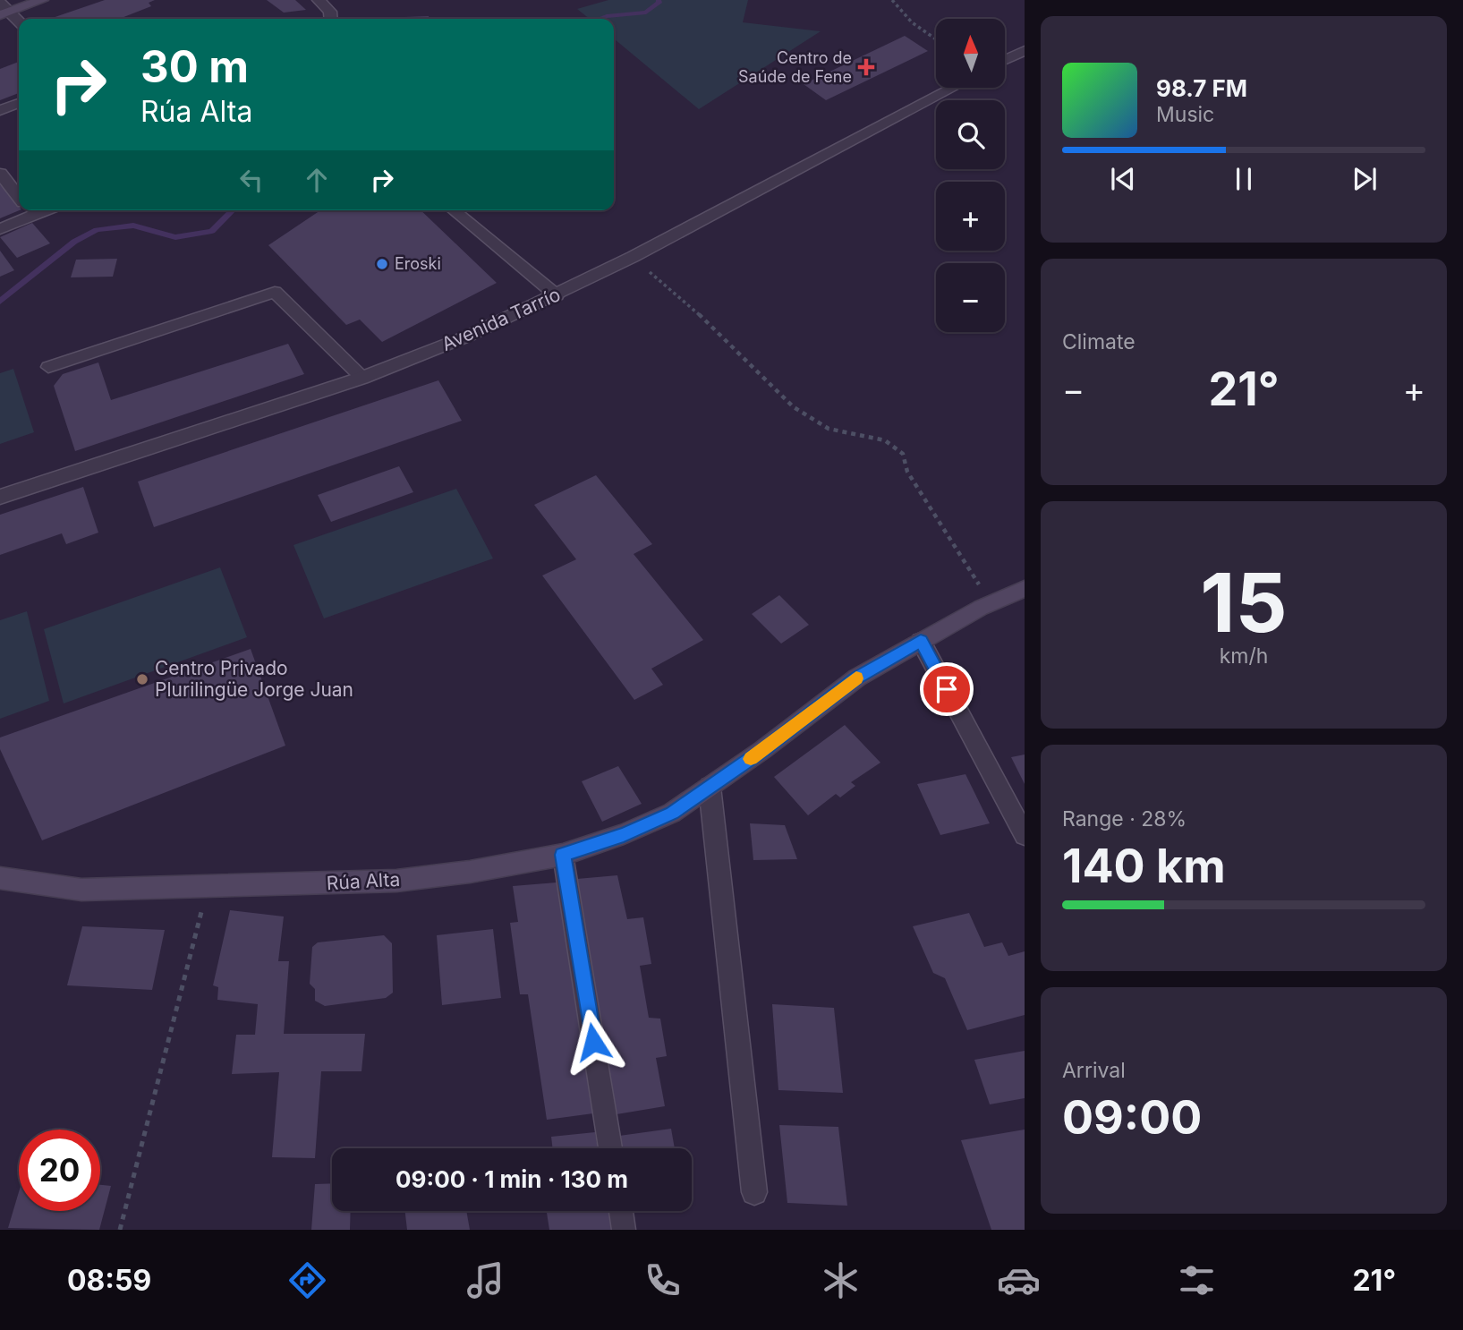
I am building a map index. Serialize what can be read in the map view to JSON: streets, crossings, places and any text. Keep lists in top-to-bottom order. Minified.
{"streets":{"street":["Avenida Tarrío","Rúa Alta"]},"places":{"health":["Centro de Saúde de Fene"],"other":["Eroski","Centro Privado Plurilingüe Jorge Juan"]},"north":"top","page":{"map_buttons":["+","−"],"turn":["30 m","Rúa Alta"],"song":["98.7 FM","Music"],"tile":["Climate",["15","km/h"],["Range · 28%","140 km"],["Arrival","09:00"]],"heat":["−","21°","+"],"limit":"20","trip":"09:00 · 1 min · 130 m","tabs":["08:59","21°"]}}
